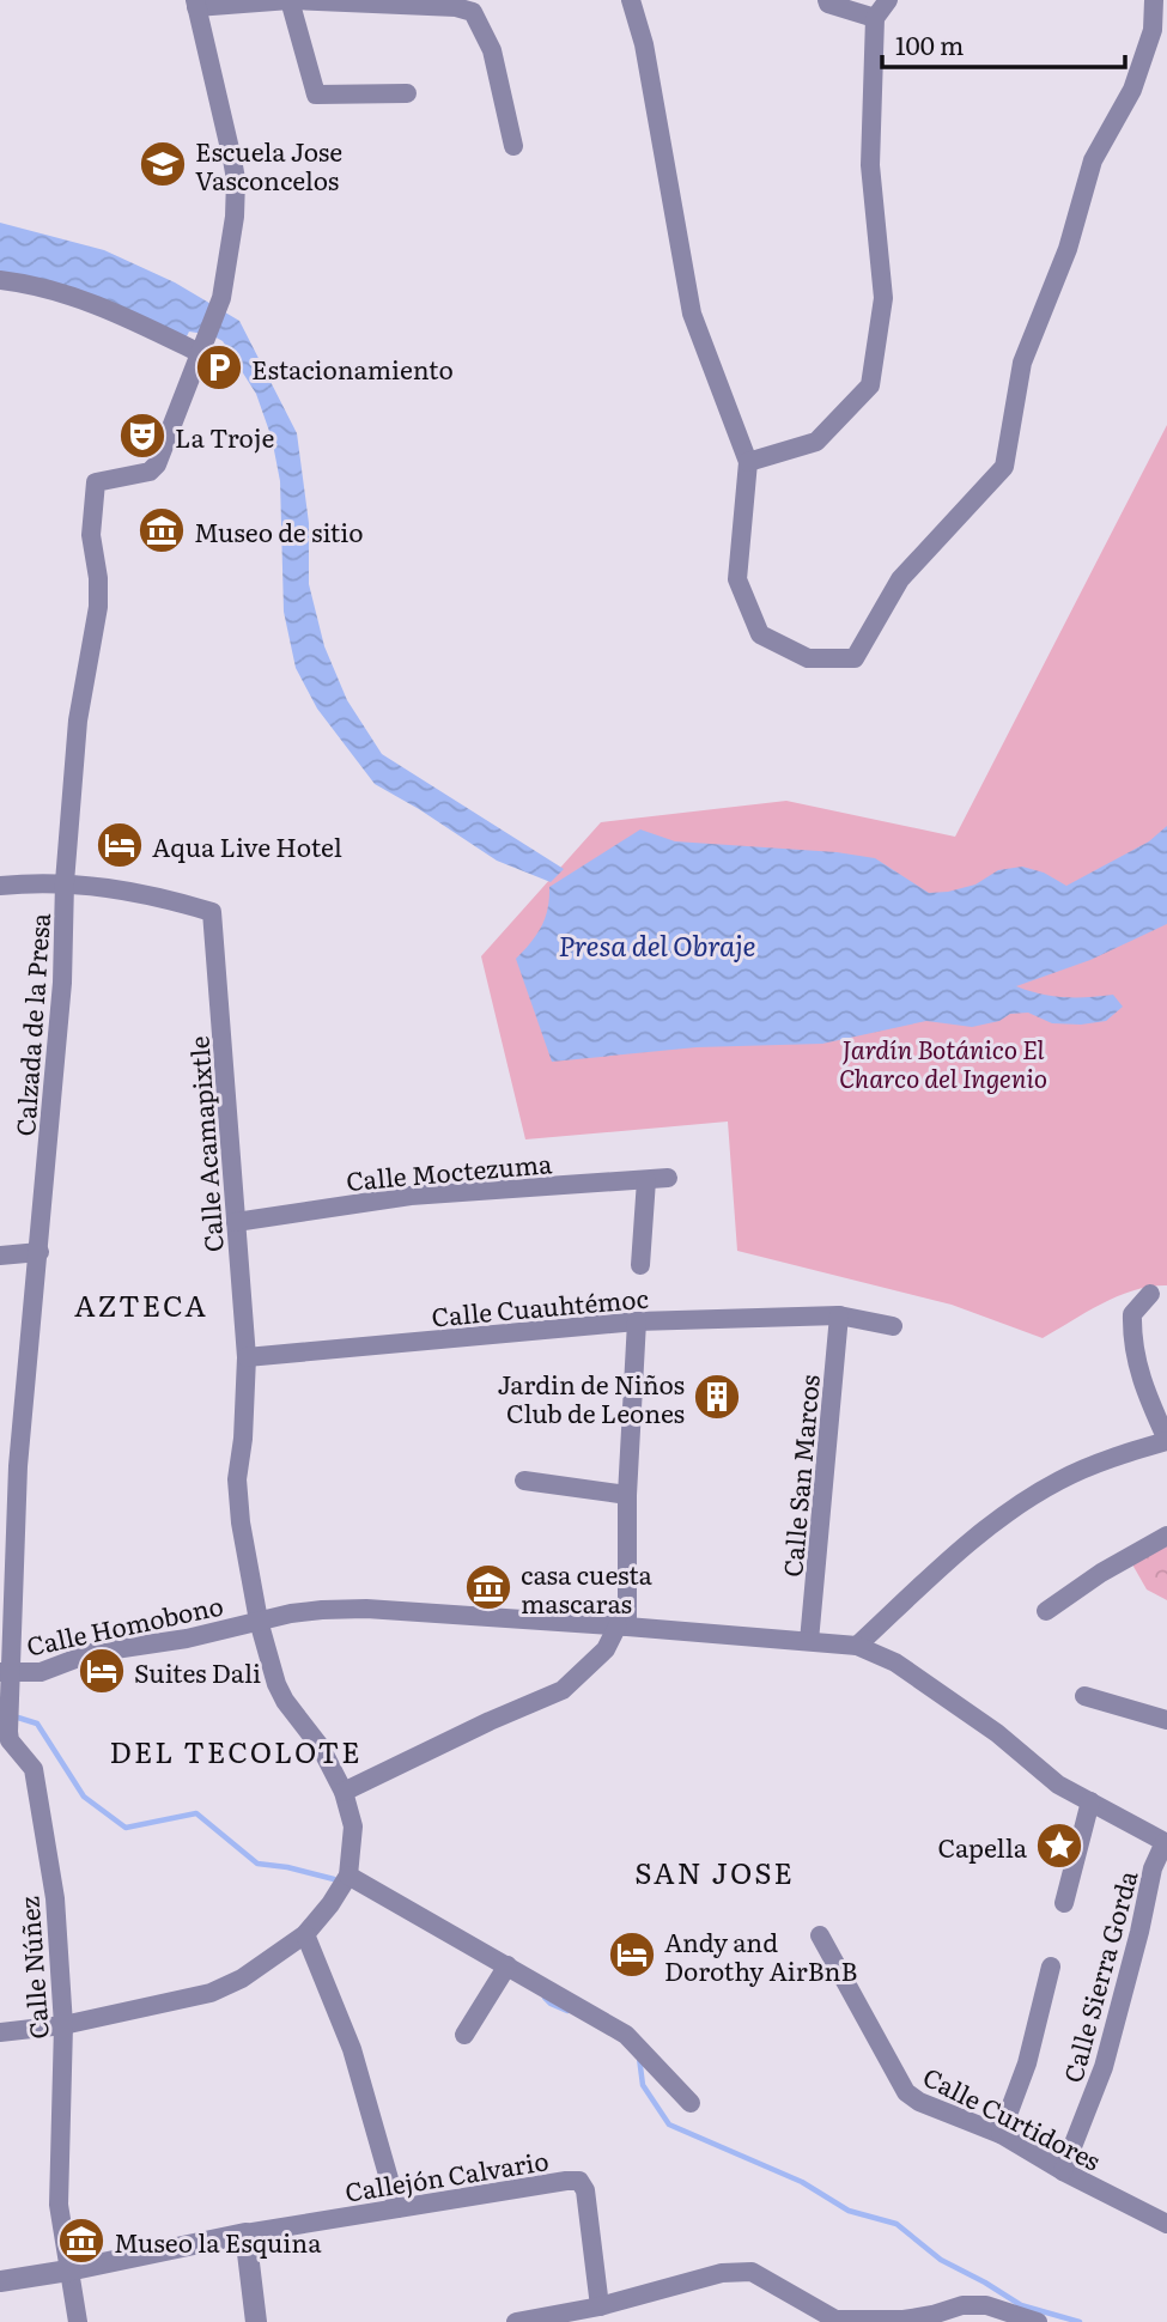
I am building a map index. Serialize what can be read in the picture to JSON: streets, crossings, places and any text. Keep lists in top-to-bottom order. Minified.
{"streets":{"street":["Calzada de la Presa","Calle Acamapixtle","Calle Moctezuma","Calle Cuauhtémoc","Calle San Marcos","Calle Homobono","Calle Núñez","Calle Sierra Gorda","Calle Curtidores","Callejón Calvario"]},"crossings":[["Calzada de la Presa","Calle Acamapixtle"],["Calzada de la Presa","Calle Homobono"],["Calzada de la Presa","Calle Núñez"],["Calle Acamapixtle","Calle Moctezuma"],["Calle Acamapixtle","Calle Cuauhtémoc"],["Calle Acamapixtle","Calle Homobono"],["Calle Cuauhtémoc","Calle San Marcos"],["Calle San Marcos","Calle Homobono"],["Calle Homobono","Calle Núñez"],["Calle Homobono","Calle Sierra Gorda"],["Calle Sierra Gorda","Calle Curtidores"]],"districts":["AZTECA","DEL TECOLOTE","SAN JOSE"],"water":["Presa del Obraje"],"parks":["Jardín Botánico El Charco del Ingenio"],"places":{"school or university":["Escuela Jose Vasconcelos"],"parking":["Estacionamiento"],"theatre":["La Troje"],"museum":["Museo de sitio","casa cuesta mascaras","Museo la Esquina"],"hotel":["Aqua Live Hotel","Suites Dali","Andy and Dorothy AirBnB"],"building":["Jardin de Niños Club de Leones"],"place":["Capella"]},"scale_bar":"100 m"}
